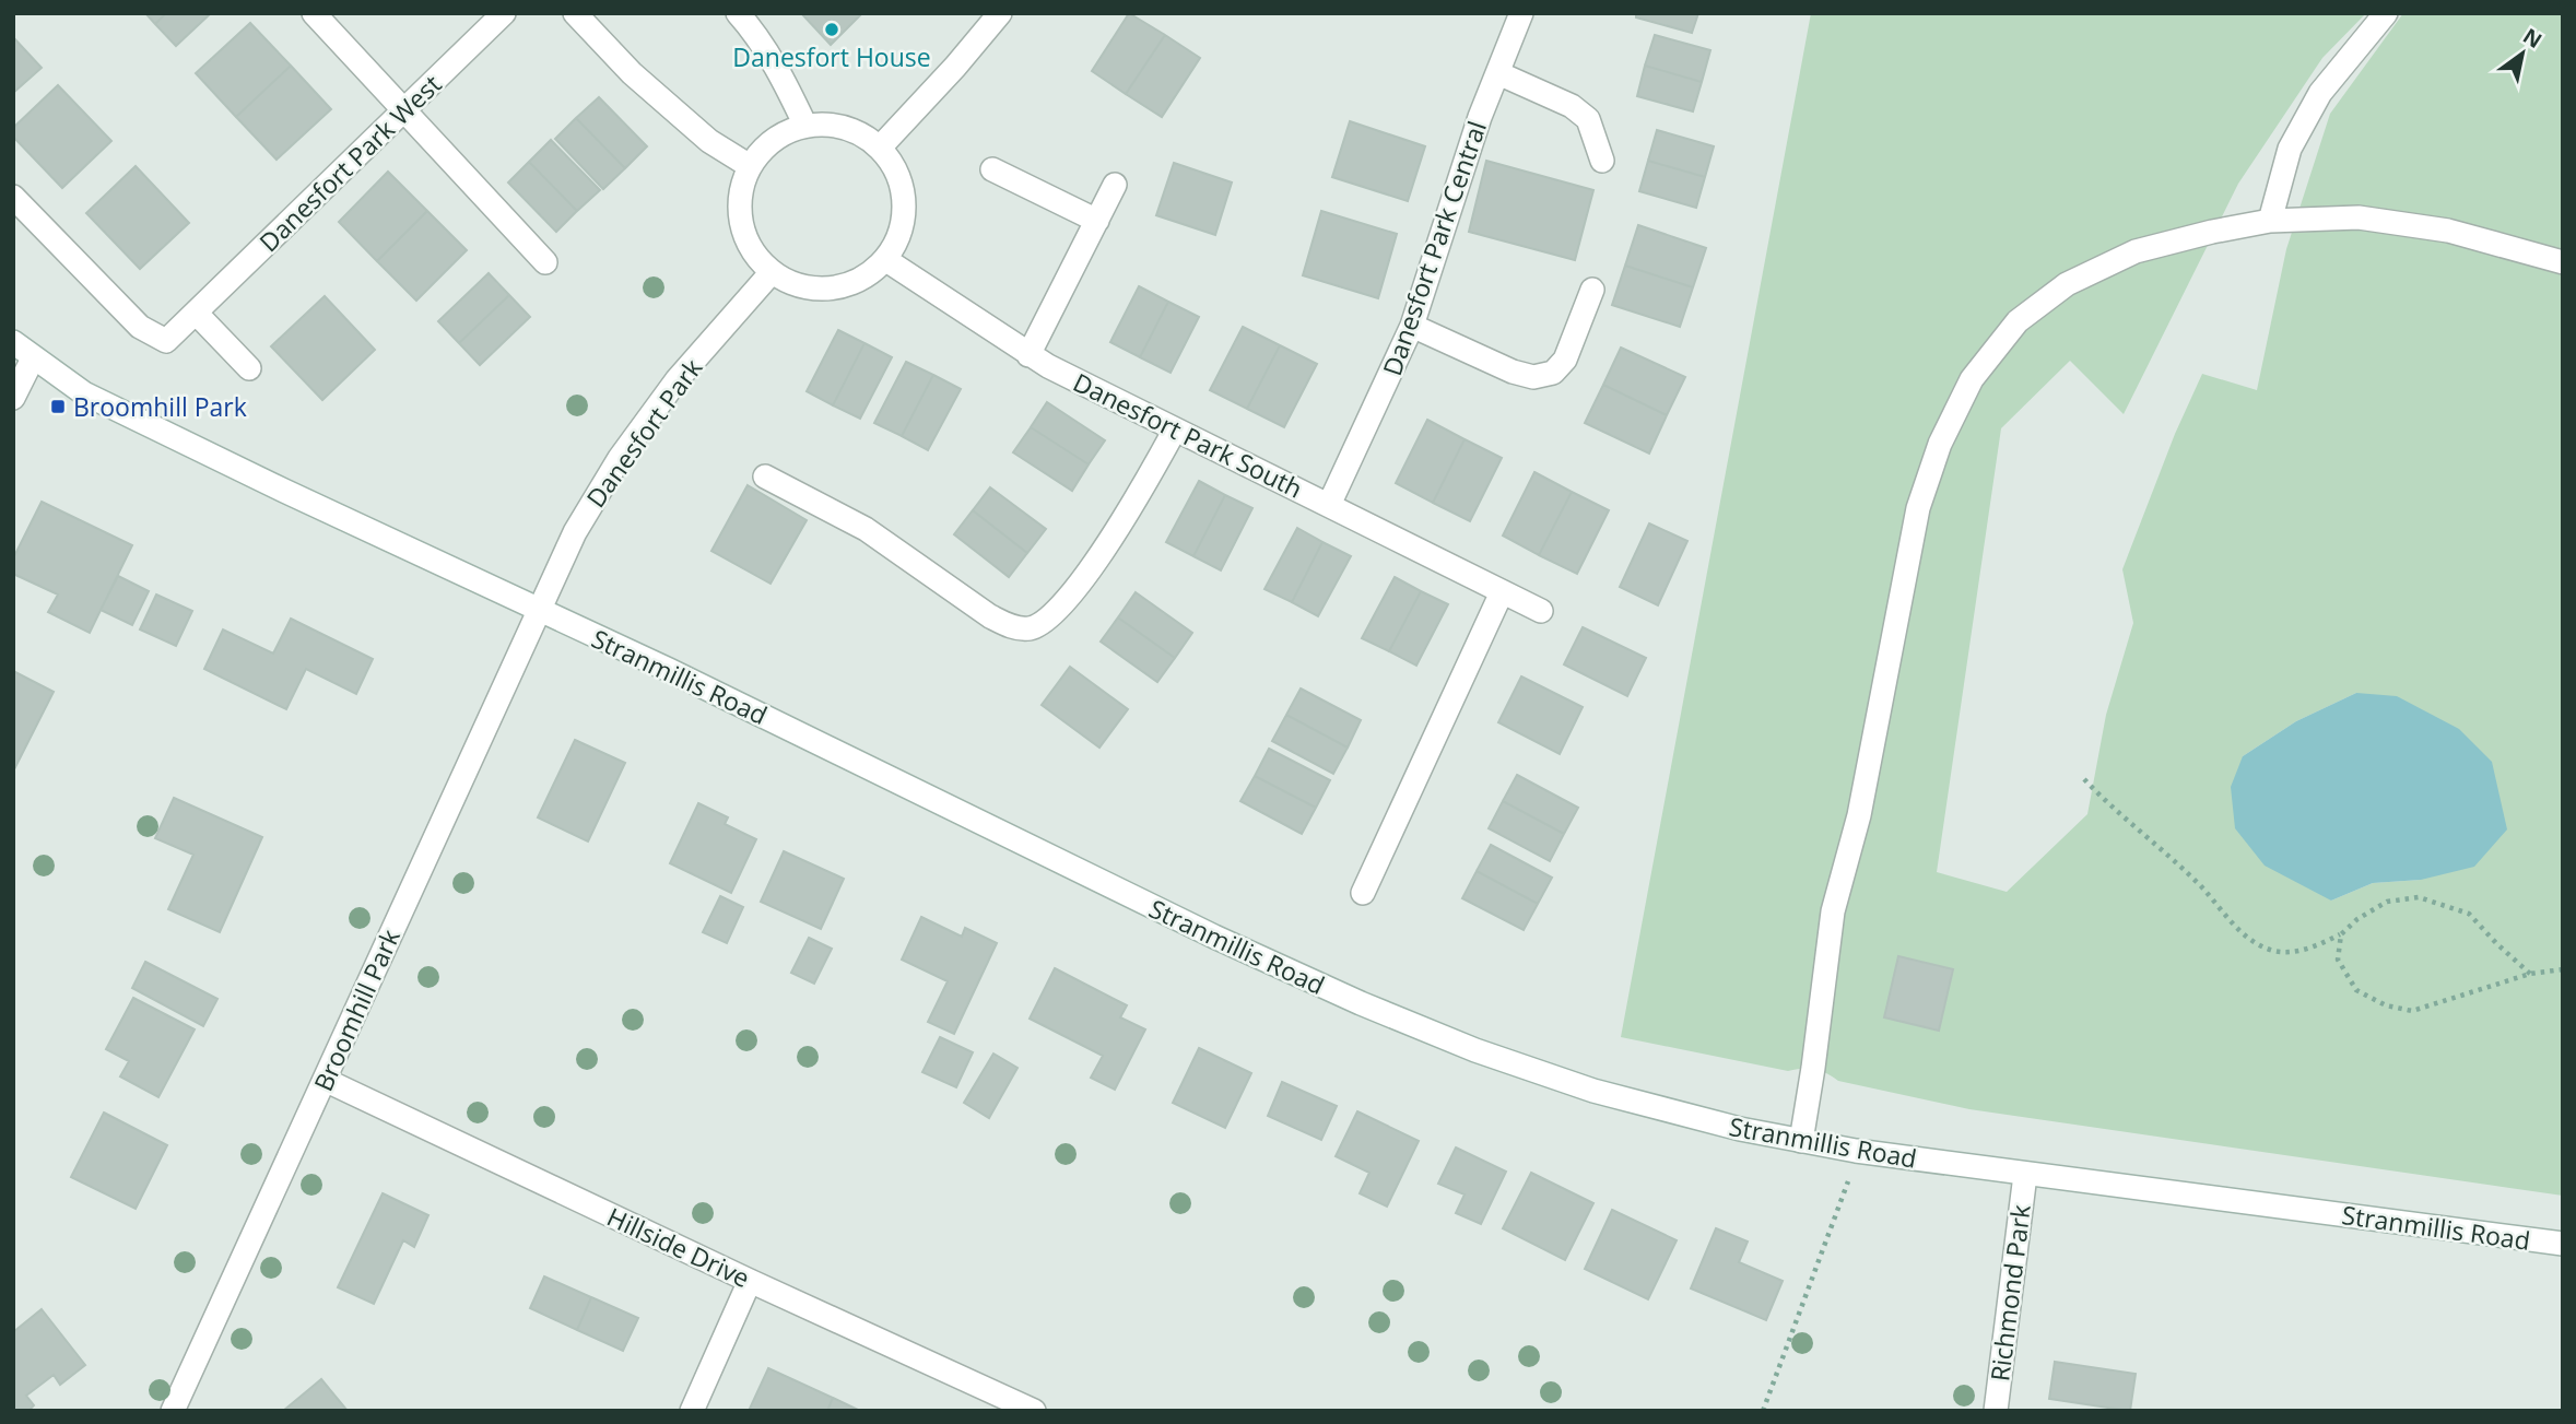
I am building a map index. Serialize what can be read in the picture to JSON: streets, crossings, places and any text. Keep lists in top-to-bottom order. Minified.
{"streets":{"street":["Danesfort Park West","Danesfort Park Central","Danesfort Park","Danesfort Park South","Stranmillis Road","Broomhill Park","Hillside Drive","Richmond Park"]},"crossings":[["Danesfort Park Central","Danesfort Park South"],["Danesfort Park","Danesfort Park South"],["Danesfort Park","Stranmillis Road"],["Danesfort Park","Broomhill Park"],["Stranmillis Road","Broomhill Park"],["Stranmillis Road","Richmond Park"],["Broomhill Park","Hillside Drive"]],"places":{"other":["Danesfort House"],"transit":["Broomhill Park"]},"north":"top right"}
